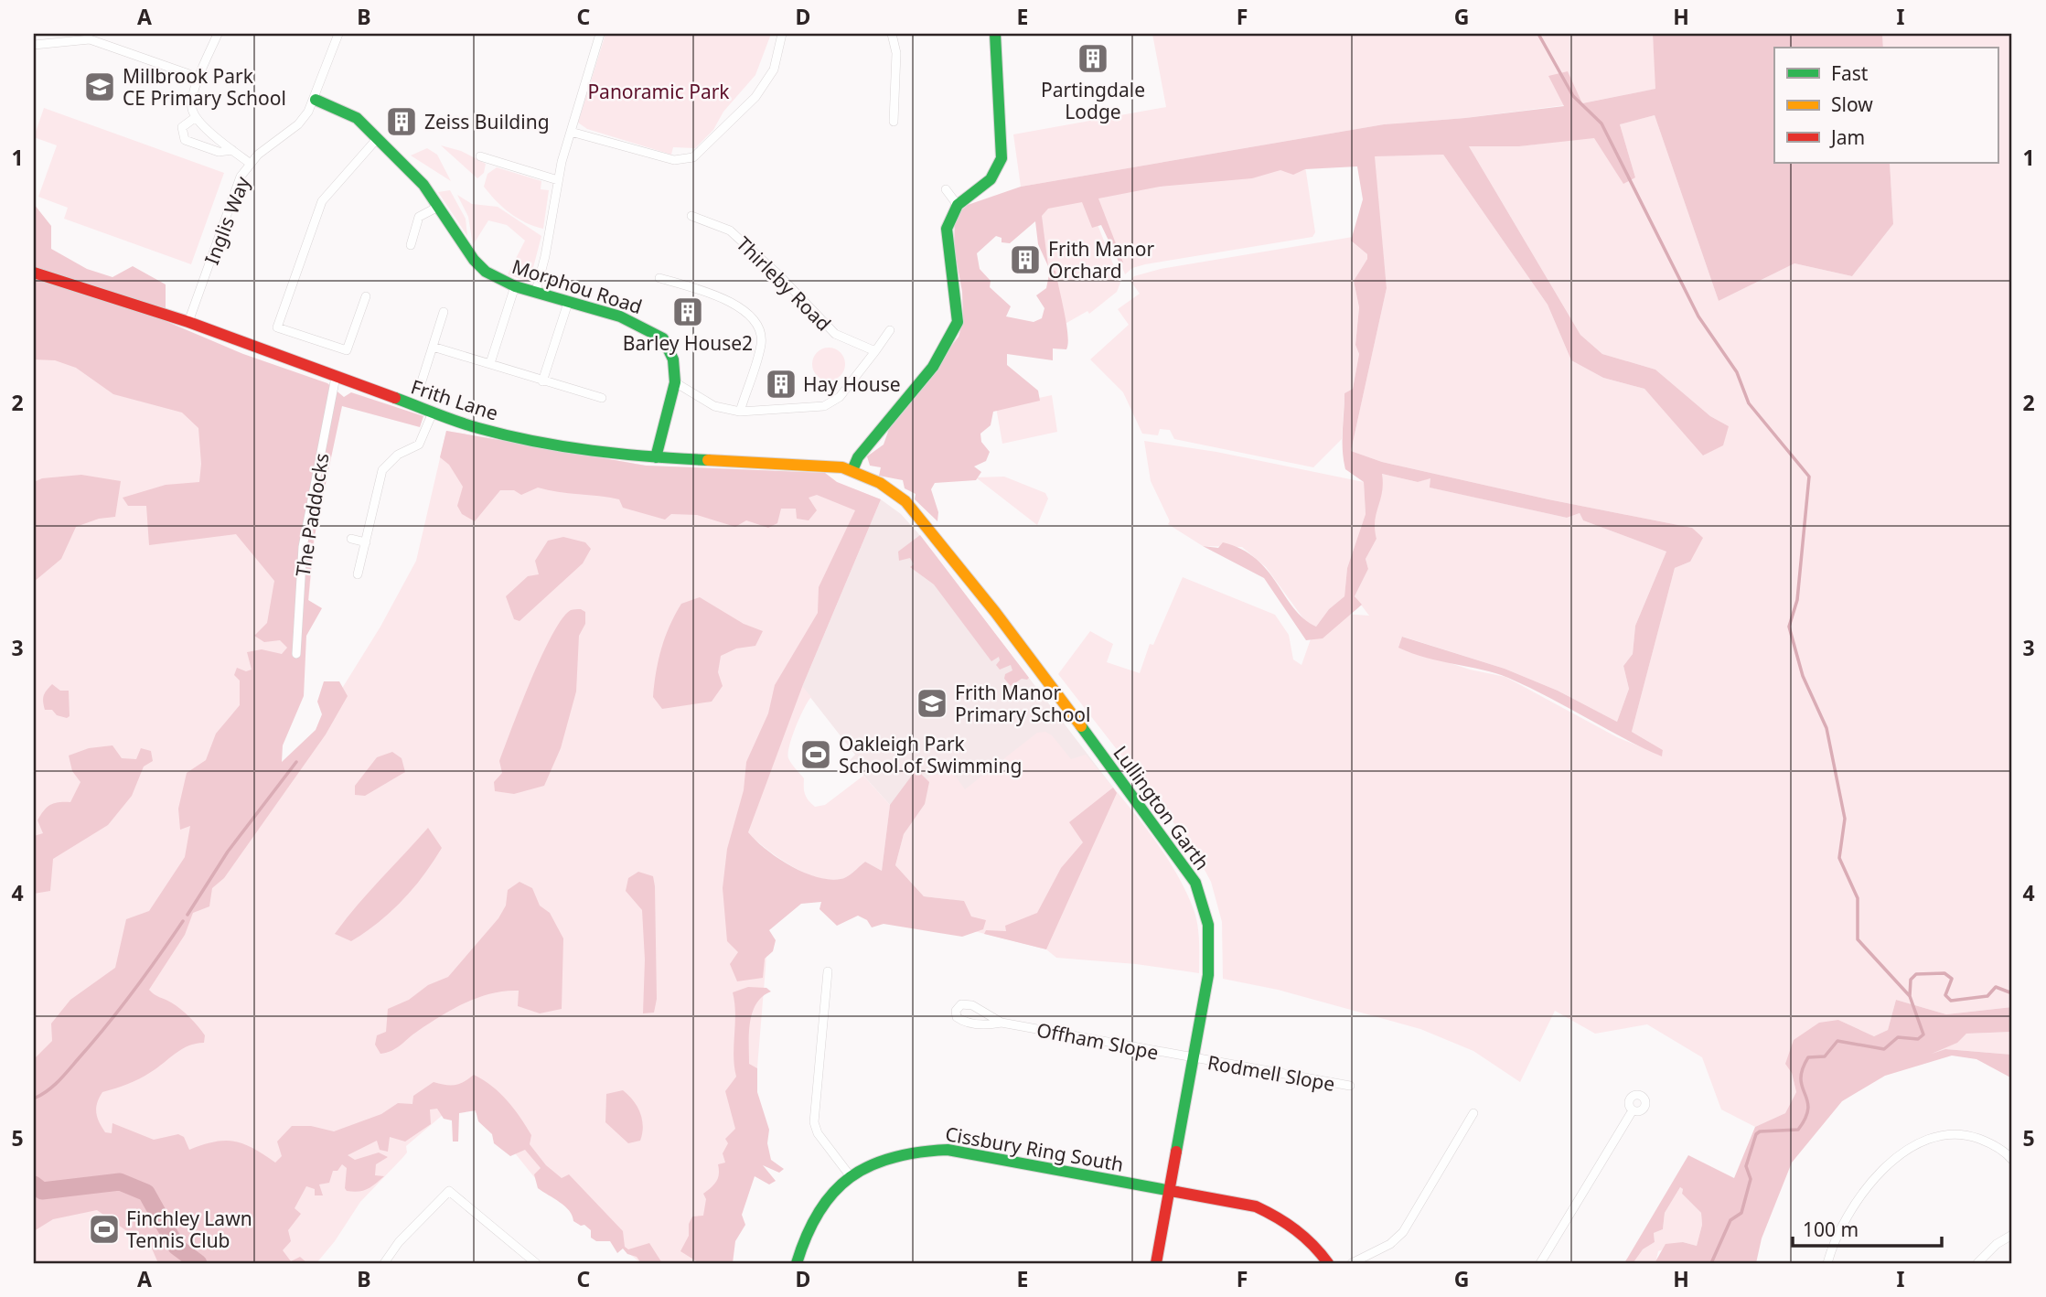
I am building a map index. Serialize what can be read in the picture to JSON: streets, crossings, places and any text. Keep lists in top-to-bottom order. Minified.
{"streets":{"street":["Inglis Way","Thirleby Road","Morphou Road","Frith Lane","The Paddocks","Lullington Garth","Offham Slope","Rodmell Slope","Cissbury Ring South"]},"crossings":[["Inglis Way","Morphou Road"],["Inglis Way","Frith Lane"],["Morphou Road","Frith Lane"],["Frith Lane","The Paddocks"],["Frith Lane","Lullington Garth"],["Lullington Garth","Offham Slope"],["Lullington Garth","Rodmell Slope"],["Lullington Garth","Cissbury Ring South"],["Offham Slope","Rodmell Slope"]],"parks":["Panoramic Park"],"places":{"building":["Partingdale Lodge","Zeiss Building","Frith Manor Orchard","Barley House2","Hay House"],"school or university":["Millbrook Park CE Primary School","Frith Manor Primary School"],"sports":["Oakleigh Park School of Swimming","Finchley Lawn Tennis Club"]},"legend":["Fast","Slow","Jam"],"scale_bar":"100 m","grid":{"columns":["A","B","C","D","E","F","G","H","I"],"rows":["1","2","3","4","5"]}}
